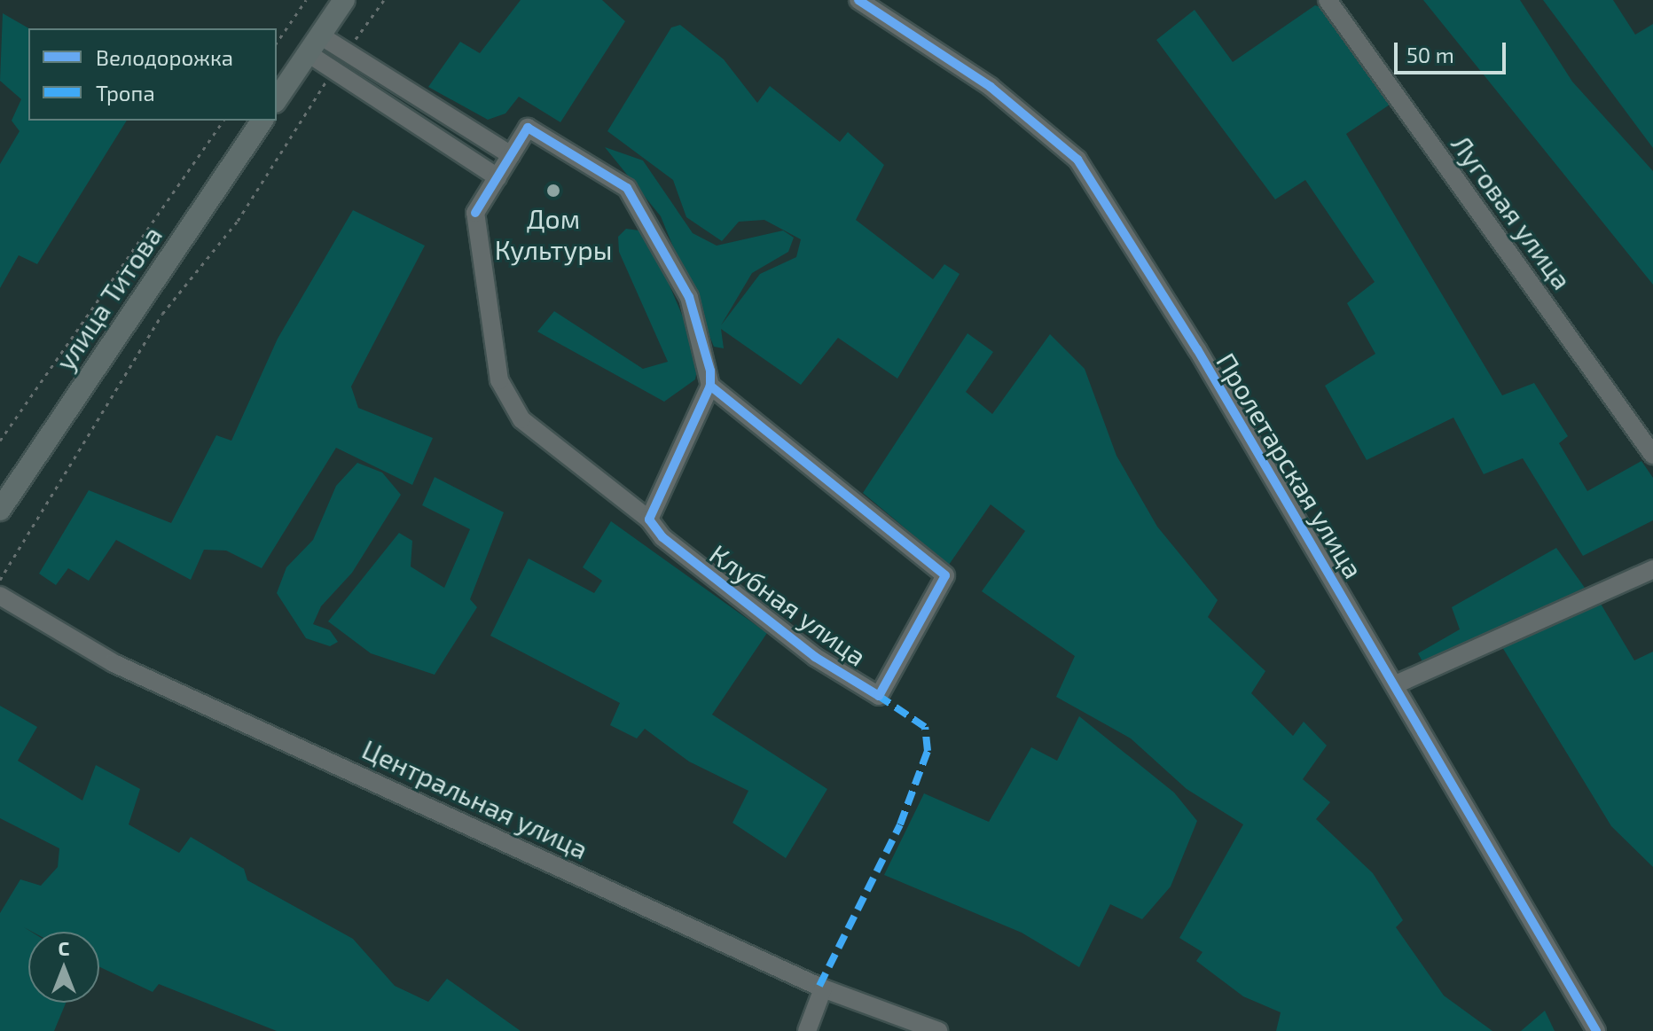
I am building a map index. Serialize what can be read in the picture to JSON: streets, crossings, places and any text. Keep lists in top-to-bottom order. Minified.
{"streets":{"main road":["улица Титова"],"street":["Луговая улица","Пролетарская улица","Клубная улица","Центральная улица"]},"places":["Дом Культуры"],"legend":["Велодорожка","Тропа"],"scale_bar":"50 m","north":"top"}
